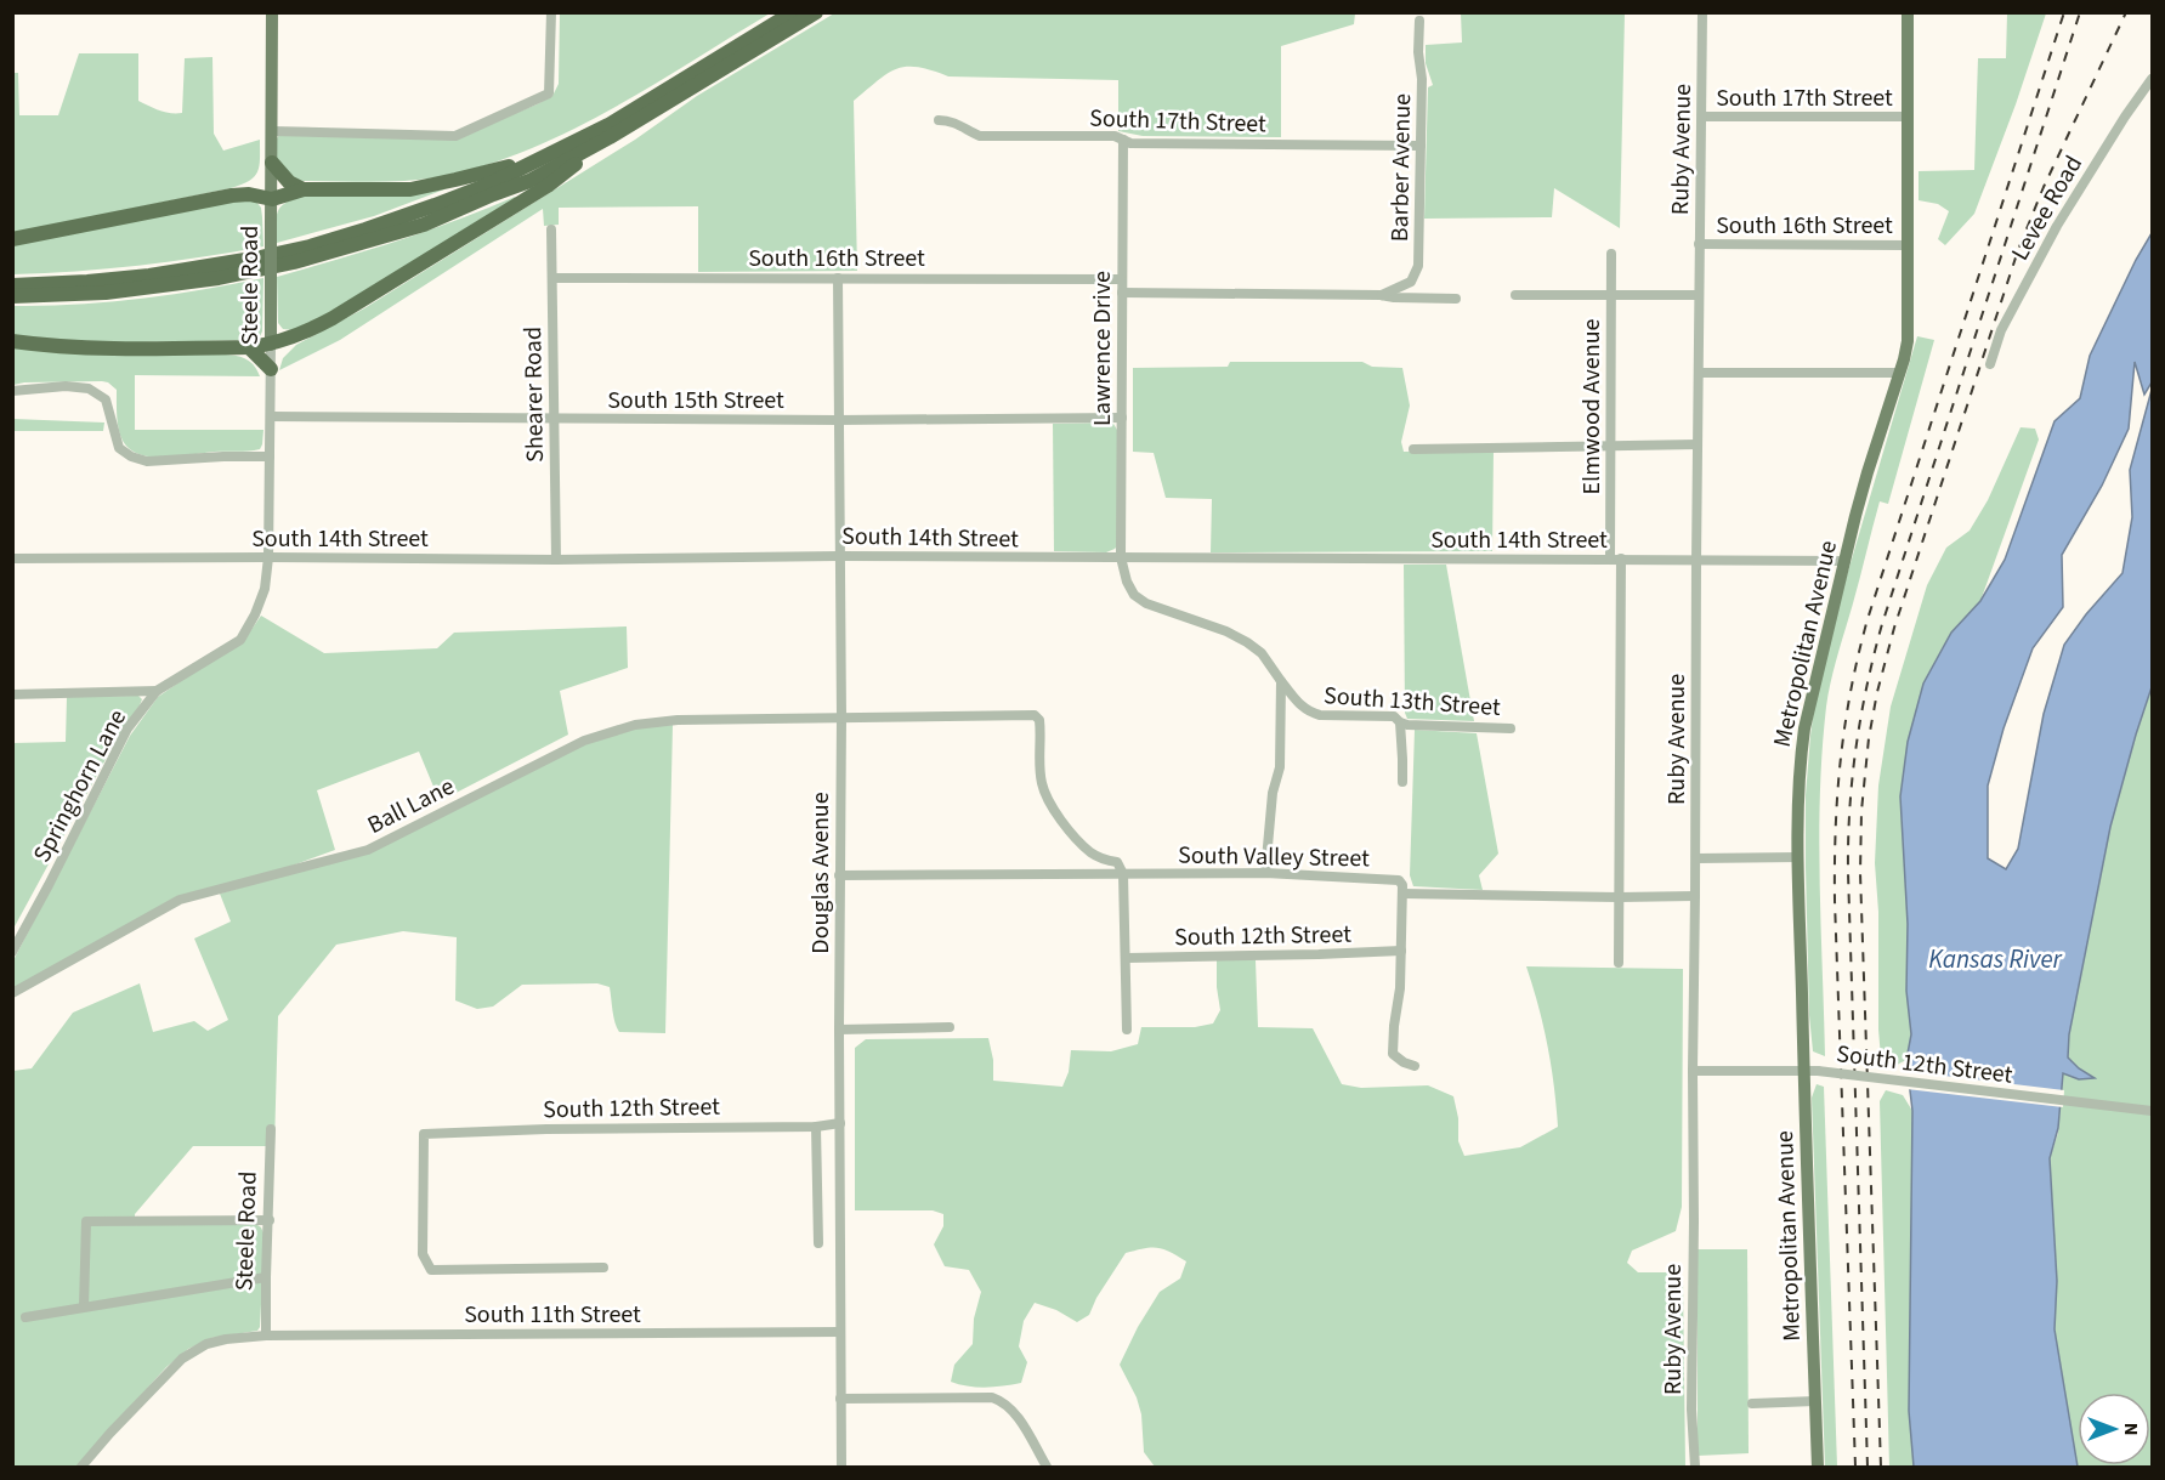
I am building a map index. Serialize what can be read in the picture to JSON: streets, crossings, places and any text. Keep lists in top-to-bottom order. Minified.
{"streets":{"main road":["Steele Road","Metropolitan Avenue"],"street":["South 17th Street","Ruby Avenue","Barber Avenue","Levee Road","South 16th Street","Lawrence Drive","Shearer Road","South 15th Street","Elmwood Avenue","South 14th Street","South 13th Street","Springhorn Lane","Ball Lane","South Valley Street","Douglas Avenue","South 12th Street","South 11th Street"]},"crossings":[["South 17th Street","Ruby Avenue"],["South 17th Street","Barber Avenue"],["South 17th Street","Lawrence Drive"],["South 17th Street","Metropolitan Avenue"],["Ruby Avenue","South 16th Street"],["Ruby Avenue","South 14th Street"],["Ruby Avenue","South 12th Street"],["South 16th Street","Lawrence Drive"],["South 16th Street","Shearer Road"],["South 16th Street","Metropolitan Avenue"],["South 16th Street","Douglas Avenue"],["Steele Road","South 15th Street"],["Steele Road","South 14th Street"],["Steele Road","Springhorn Lane"],["Steele Road","South 11th Street"],["Lawrence Drive","South 15th Street"],["Lawrence Drive","South 14th Street"],["Lawrence Drive","South 13th Street"],["Shearer Road","South 15th Street"],["Shearer Road","South 14th Street"],["South 15th Street","Douglas Avenue"],["Elmwood Avenue","South 14th Street"],["South 14th Street","Metropolitan Avenue"],["South 14th Street","Springhorn Lane"],["South 14th Street","Douglas Avenue"],["Metropolitan Avenue","South 12th Street"],["Ball Lane","Douglas Avenue"],["South Valley Street","Douglas Avenue"],["Douglas Avenue","South 12th Street"],["Douglas Avenue","South 11th Street"]],"water":["Kansas River"],"north":"right"}
